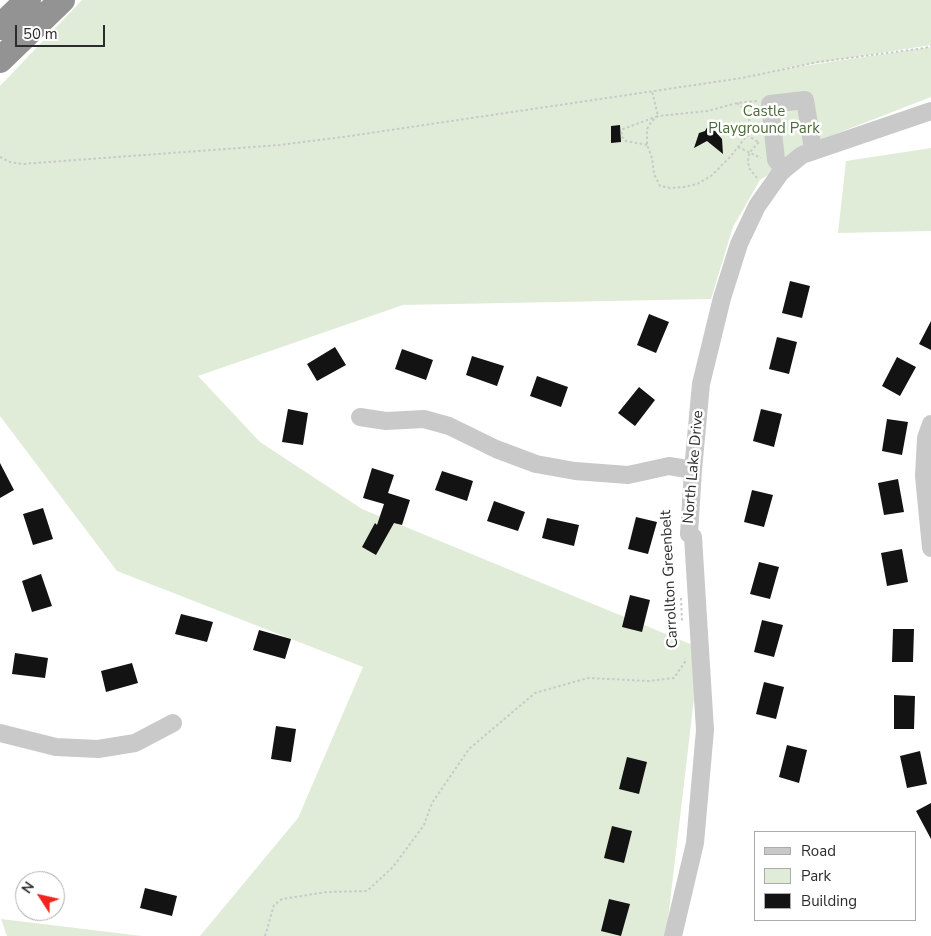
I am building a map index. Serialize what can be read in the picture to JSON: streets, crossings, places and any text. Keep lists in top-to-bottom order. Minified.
{"streets":{"street":["North Lake Drive"],"path":["Carrollton Greenbelt"]},"parks":["Castle Playground Park"],"legend":["Road","Park","Building"],"scale_bar":"50 m","north":"top left"}
